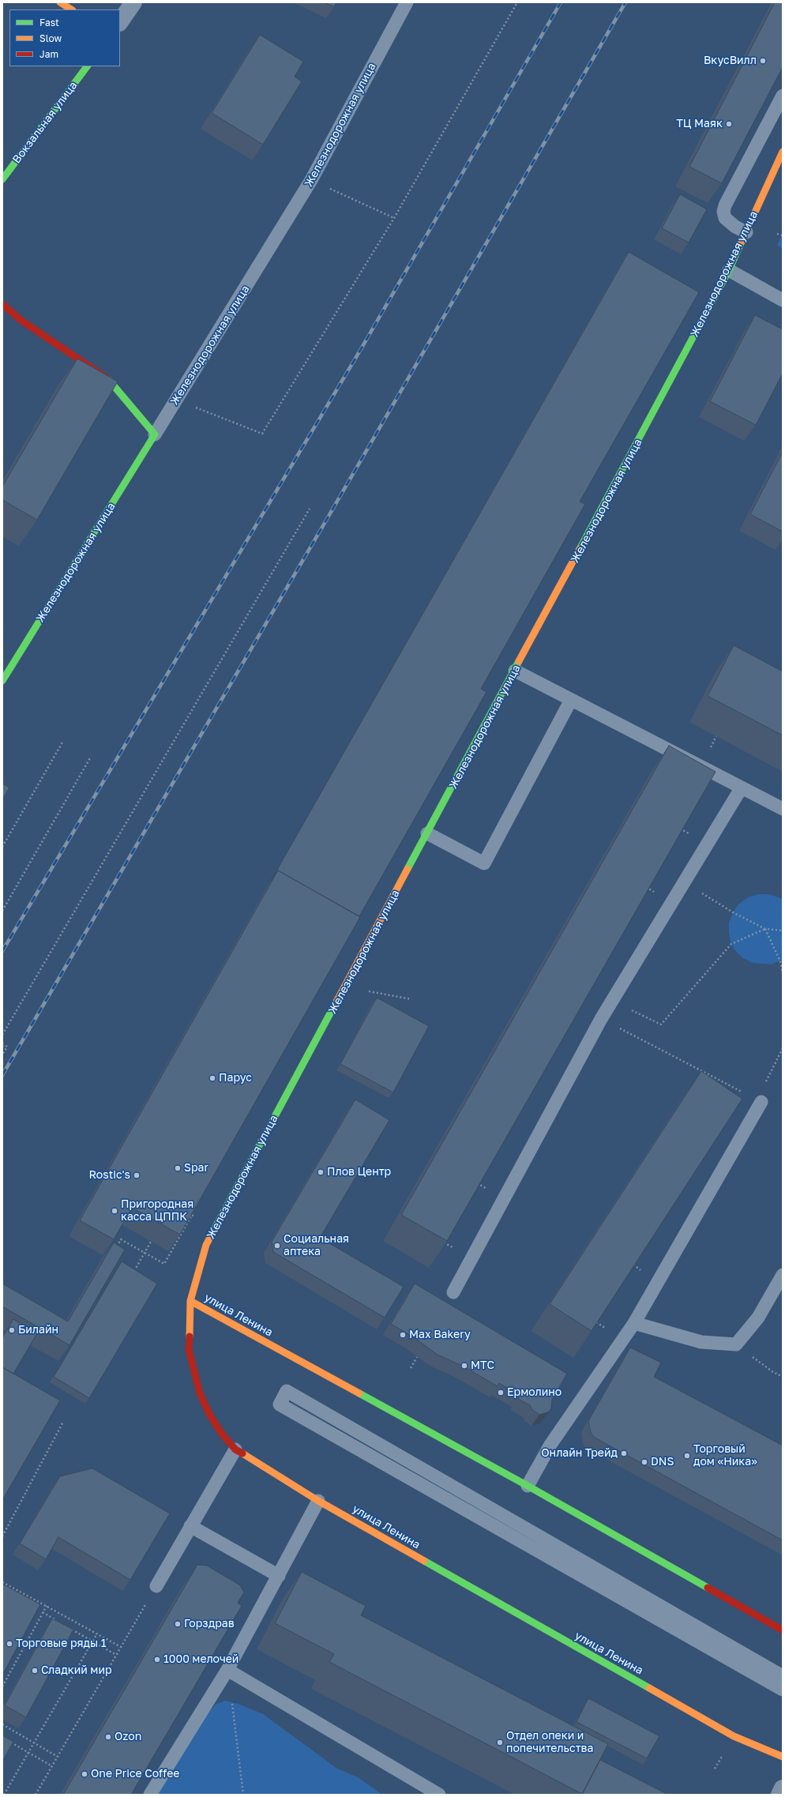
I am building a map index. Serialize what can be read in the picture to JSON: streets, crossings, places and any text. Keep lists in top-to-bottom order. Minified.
{"streets":{"street":["Вокзальная улица","Железнодорожная улица","улица Ленина"]},"crossings":[["Железнодорожная улица","улица Ленина"]],"places":["ВкусВилл","ТЦ Маяк","Парус","Spar","Плов Центр","Rostic's","Пригородная касса ЦППК","Социальная аптека","Билайн","Max Bakery","МТС","Ермолино","Онлайн Трейд","Торговый дом «Ника»","DNS","Горздрав","Торговые ряды 1","1000 мелочей","Сладкий мир","Ozon","Отдел опеки и попечительства","One Price Coffee"],"legend":["Fast","Slow","Jam"]}
